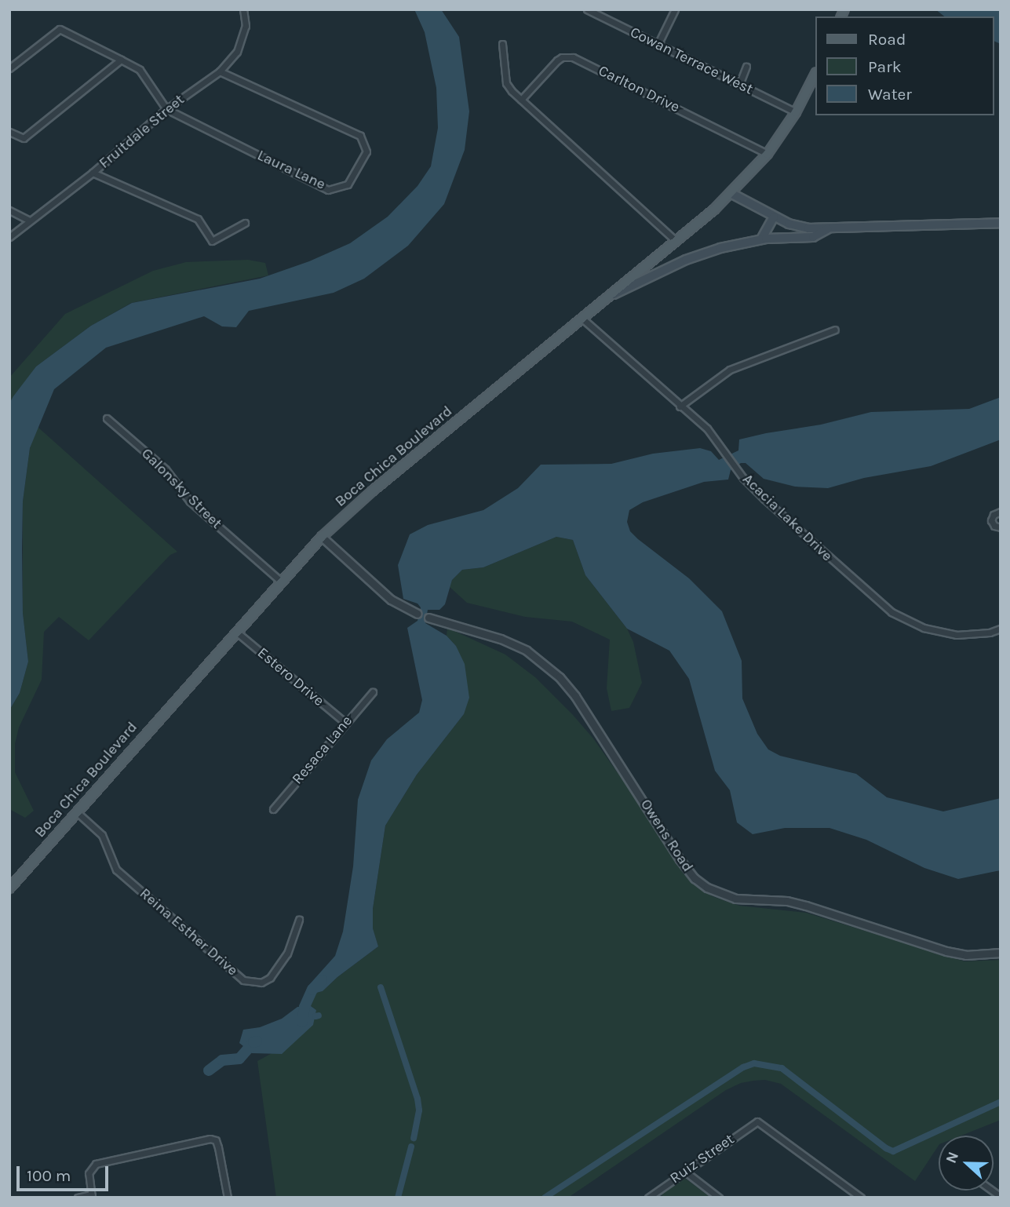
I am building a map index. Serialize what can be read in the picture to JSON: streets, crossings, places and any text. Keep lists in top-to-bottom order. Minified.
{"streets":{"main road":["Boca Chica Boulevard"],"street":["Cowan Terrace West","Carlton Drive","Fruitdale Street","Laura Lane","Galonsky Street","Acacia Lake Drive","Estero Drive","Resaca Lane","Owens Road","Reina Esther Drive","Ruiz Street"]},"crossings":[["Cowan Terrace West","Boca Chica Boulevard"],["Carlton Drive","Boca Chica Boulevard"],["Fruitdale Street","Laura Lane"],["Boca Chica Boulevard","Galonsky Street"],["Boca Chica Boulevard","Acacia Lake Drive"],["Boca Chica Boulevard","Estero Drive"],["Boca Chica Boulevard","Reina Esther Drive"],["Estero Drive","Resaca Lane"]],"legend":["Road","Park","Water"],"scale_bar":"100 m","north":"left"}
